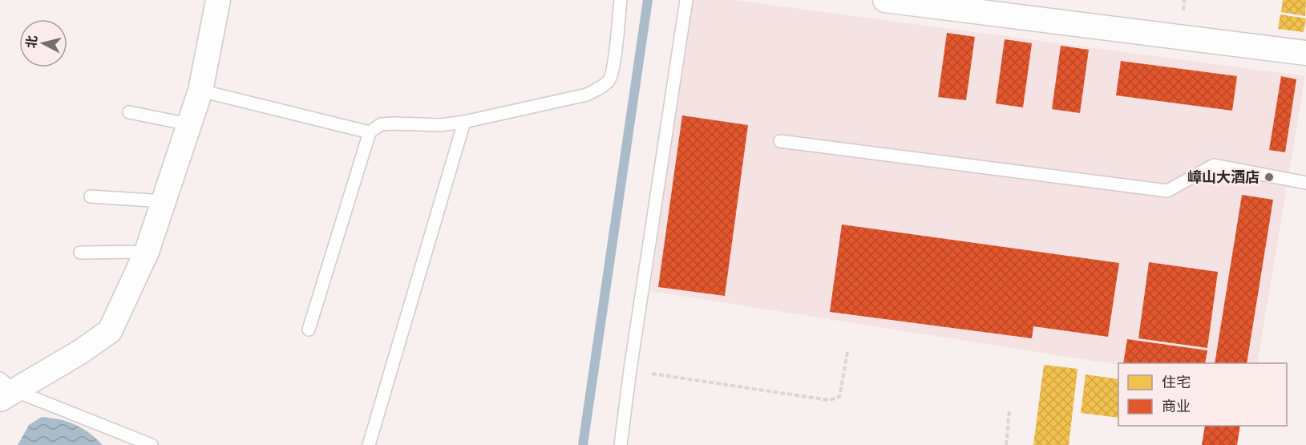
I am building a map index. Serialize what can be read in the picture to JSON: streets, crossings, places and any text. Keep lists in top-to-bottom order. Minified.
{"places":["嶂山大酒店"],"legend":["住宅","商业"],"north":"left"}
